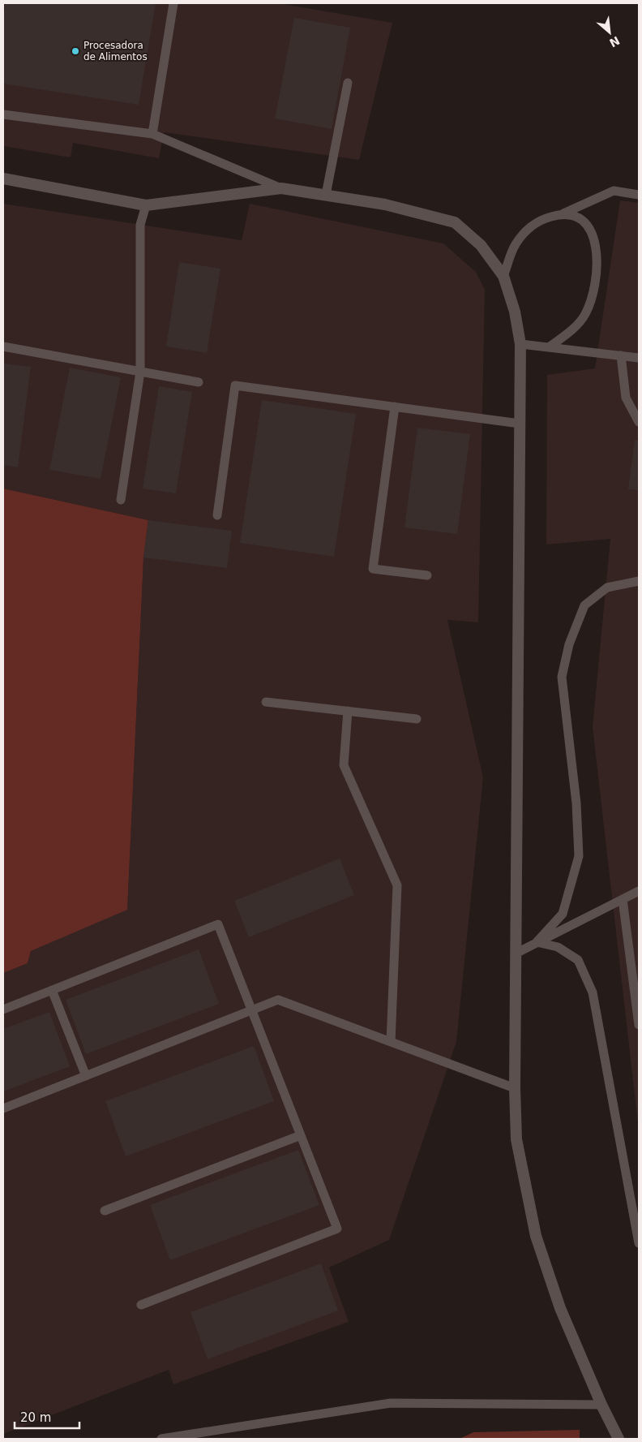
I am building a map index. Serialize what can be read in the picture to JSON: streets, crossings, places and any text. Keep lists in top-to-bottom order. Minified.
{"places":["Procesadora de Alimentos"],"scale_bar":"20 m","north":"bottom right"}
